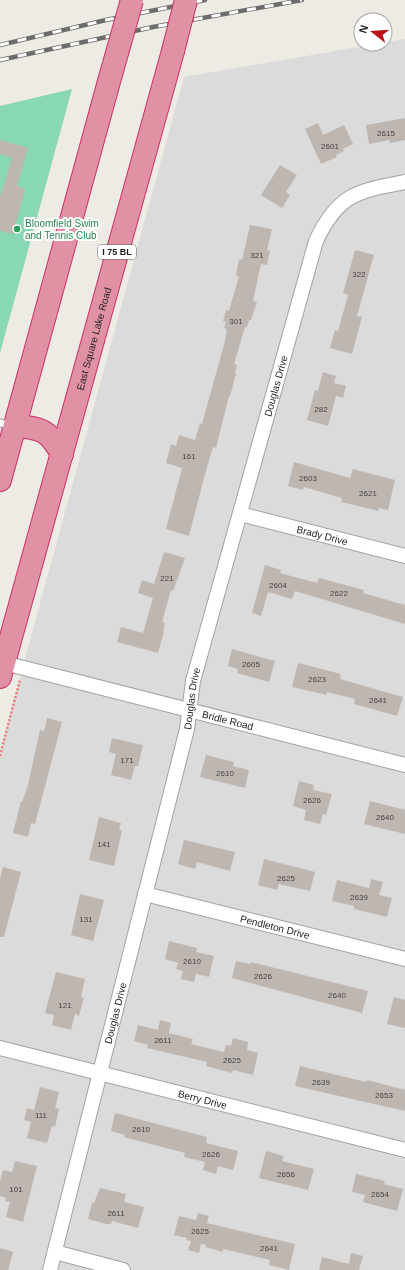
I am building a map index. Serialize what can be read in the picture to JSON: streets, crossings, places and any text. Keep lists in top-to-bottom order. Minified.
{"streets":{"highway":["I 75 BL","East Square Lake Road"],"street":["Douglas Drive","Brady Drive","Bridle Road","Pendleton Drive","Berry Drive"]},"crossings":[["East Square Lake Road","Bridle Road"],["Douglas Drive","Brady Drive"],["Douglas Drive","Bridle Road"],["Douglas Drive","Pendleton Drive"],["Douglas Drive","Berry Drive"]],"places":["Bloomfield Swim and Tennis Club"],"house_numbers":["2615","2601","321","322","301","282","161","2603","2621","221","2604","2622","2605","2623","2641","171","2610","2626","2640","141","2625","2639","131","2610","2626","2640","121","2611","2625","2639","2653","111","2610","2626","2656","101","2654","2611","2625","2641"],"north":"left"}
